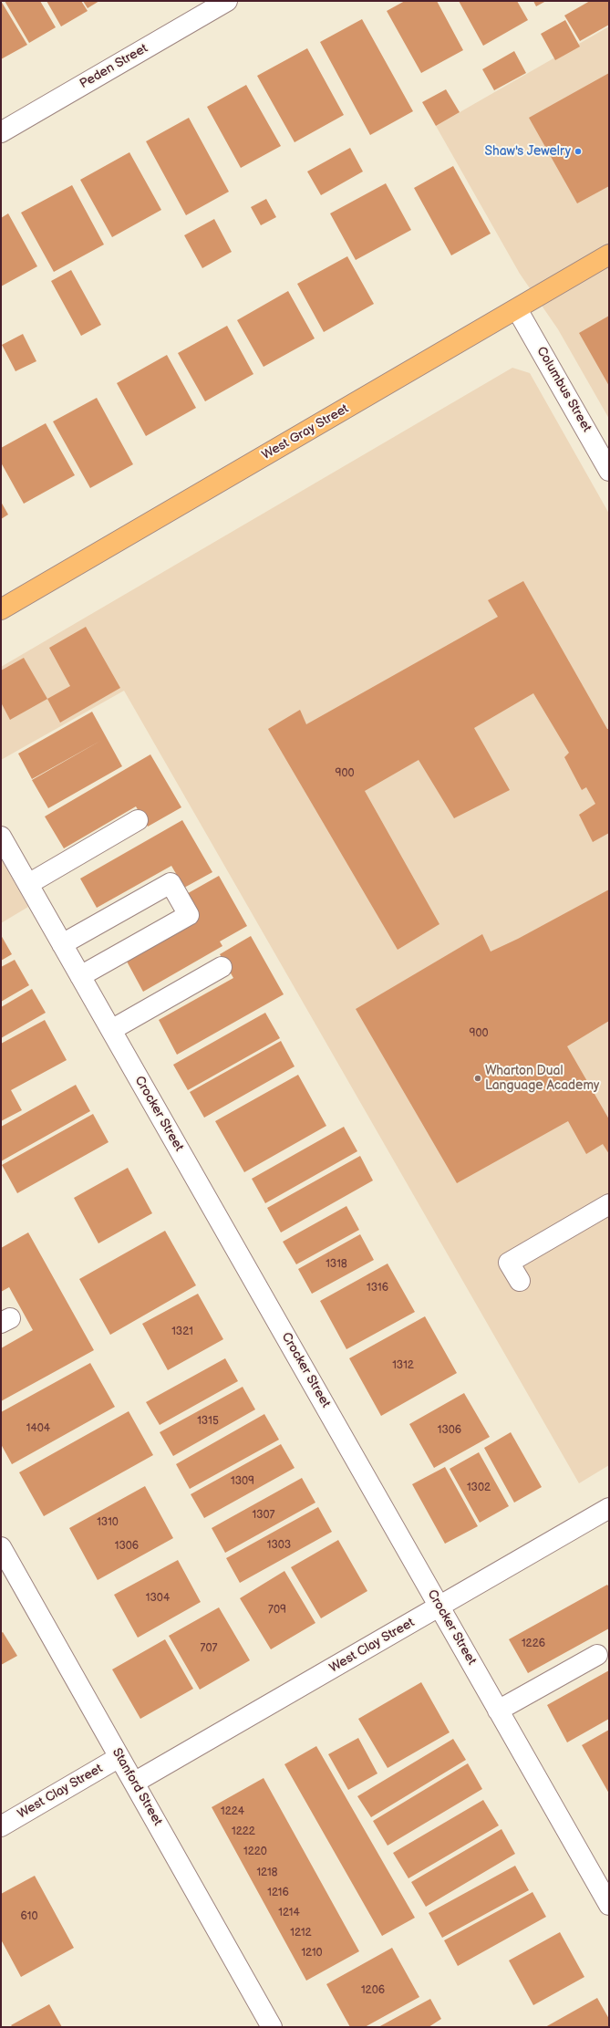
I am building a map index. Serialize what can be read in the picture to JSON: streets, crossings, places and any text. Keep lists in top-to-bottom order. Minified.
{"streets":{"main road":["West Gray Street"],"street":["Peden Street","Columbus Street","Crocker Street","West Clay Street","Stanford Street"]},"crossings":[["Columbus Street","West Gray Street"],["Crocker Street","West Clay Street"],["West Clay Street","Stanford Street"]],"places":["Shaw's Jewelry","Wharton Dual Language Academy"],"house_numbers":["900","900","1318","1316","1321","1312","1315","1404","1306","1309","1302","1307","1310","1303","1306","1304","709","1226","707","1224","1222","1220","1218","1216","1214","610","1212","1210","1206"]}
